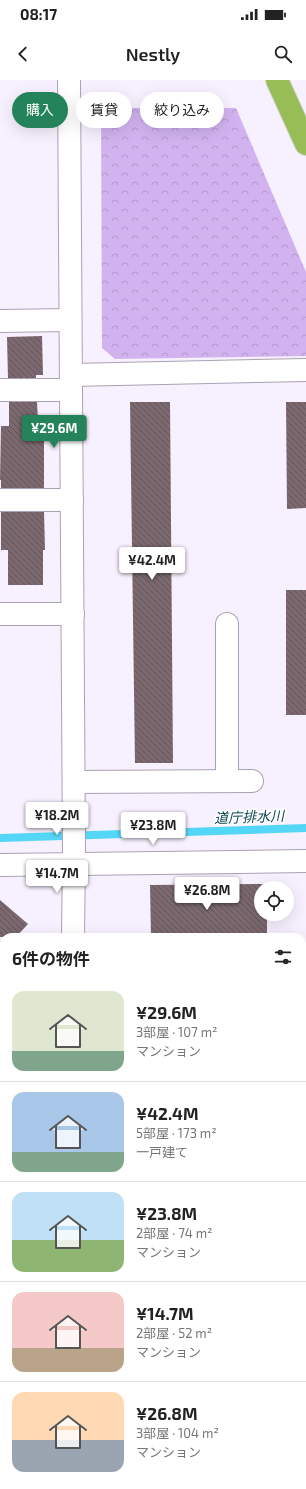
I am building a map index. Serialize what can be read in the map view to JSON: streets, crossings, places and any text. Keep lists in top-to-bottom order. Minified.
{"water":["道庁排水川"],"page":{"status":"08:17","header":"Nestly","chip":["購入","賃貸","絞り込み"],"price":["¥29.6M","¥42.4M","¥18.2M","¥23.8M","¥14.7M","¥26.8M"],"heading":"6件の物件","list":[{"name":"¥29.6M","note":"3部屋 · 107 m² · マンション"},{"name":"¥42.4M","note":"5部屋 · 173 m² · 一戸建て"},{"name":"¥23.8M","note":"2部屋 · 74 m² · マンション"},{"name":"¥14.7M","note":"2部屋 · 52 m² · マンション"},{"name":"¥26.8M","note":"3部屋 · 104 m² · マンション"}]}}
